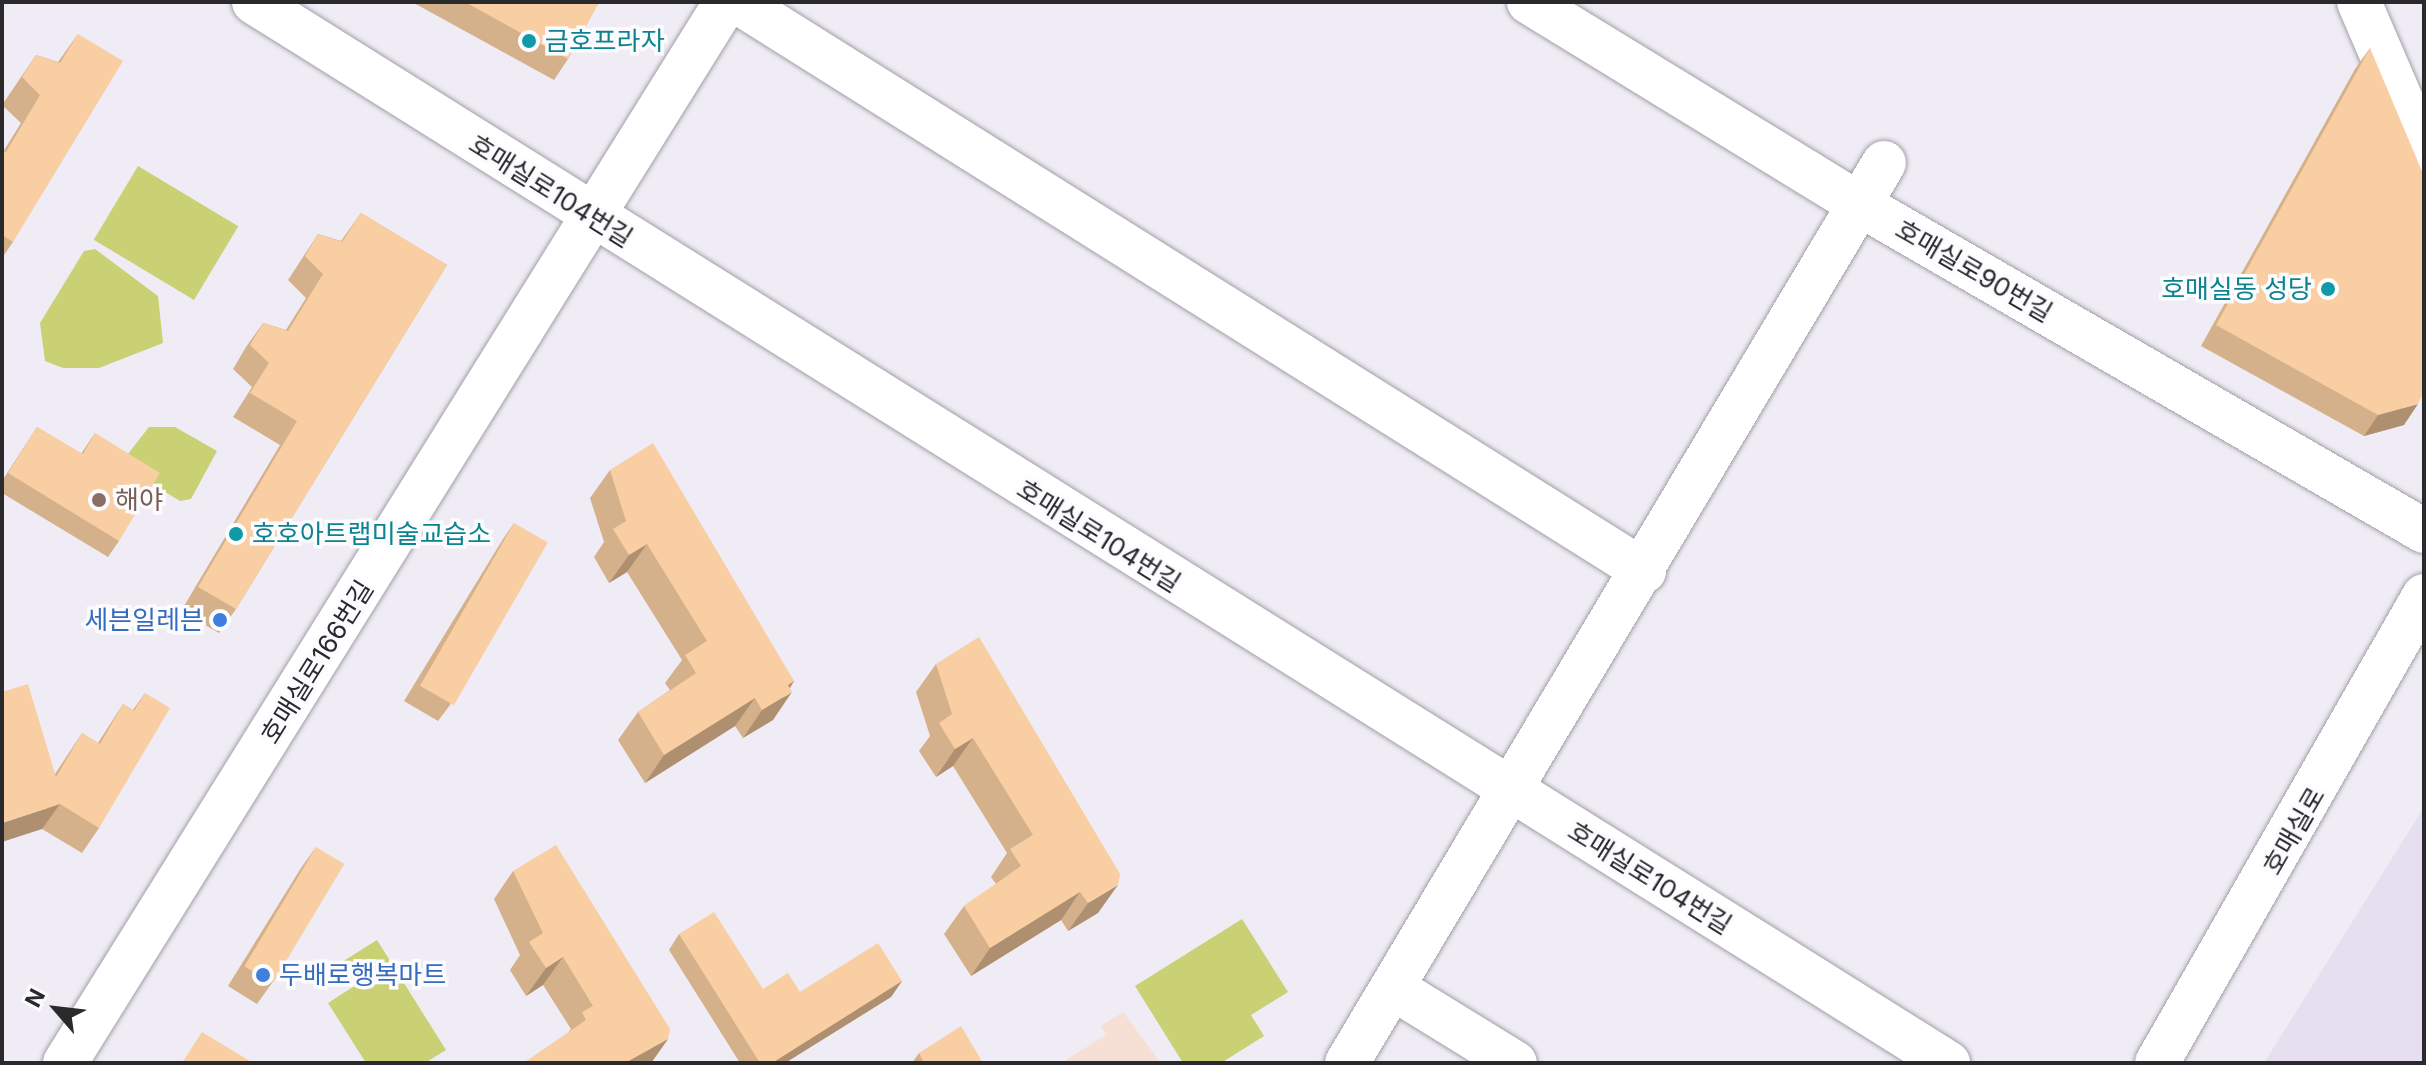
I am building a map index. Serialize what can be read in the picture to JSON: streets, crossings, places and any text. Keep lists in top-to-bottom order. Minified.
{"streets":{"street":["호매실로104번길","호매실로90번길","호매실로166번길","호매실로"]},"crossings":[["호매실로104번길","호매실로166번길"]],"places":["금호프라자","호매실동 성당","해야","호호아트랩미술교습소","세븐일레븐","두배로행복마트"],"north":"top left"}
